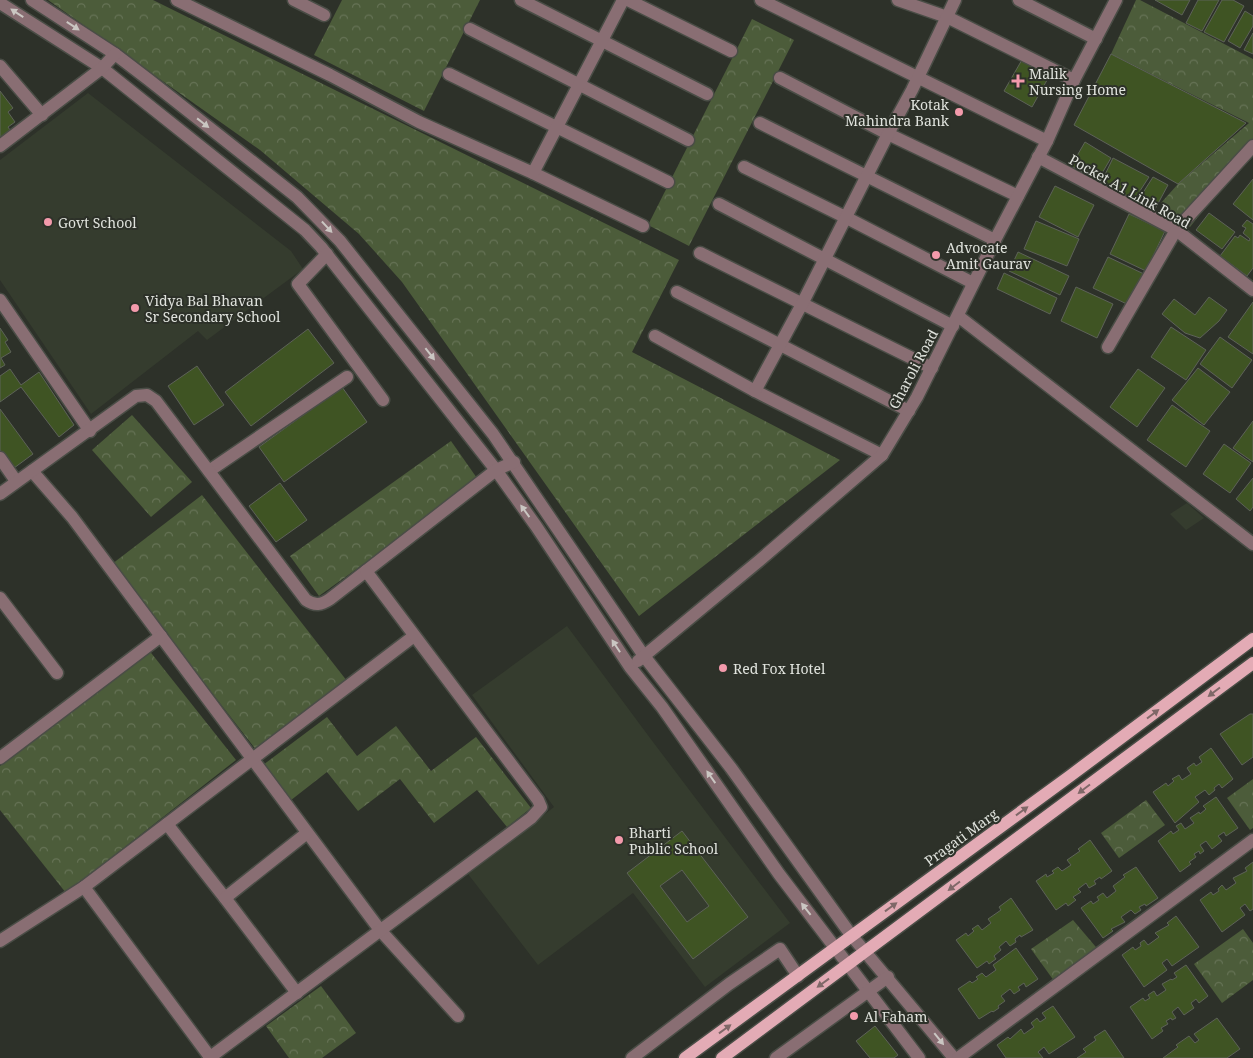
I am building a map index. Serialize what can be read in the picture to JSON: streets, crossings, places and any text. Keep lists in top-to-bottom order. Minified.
{"streets":{"main road":["Pragati Marg"],"street":["Pocket A1 Link Road","Gharoli Road"]},"crossings":[["Pocket A1 Link Road","Gharoli Road"]],"places":{"health":["Malik Nursing Home"],"other":["Kotak Mahindra Bank","Govt School","Advocate Amit Gaurav","Vidya Bal Bhavan Sr Secondary School","Red Fox Hotel","Bharti Public School","Al Faham"]}}
